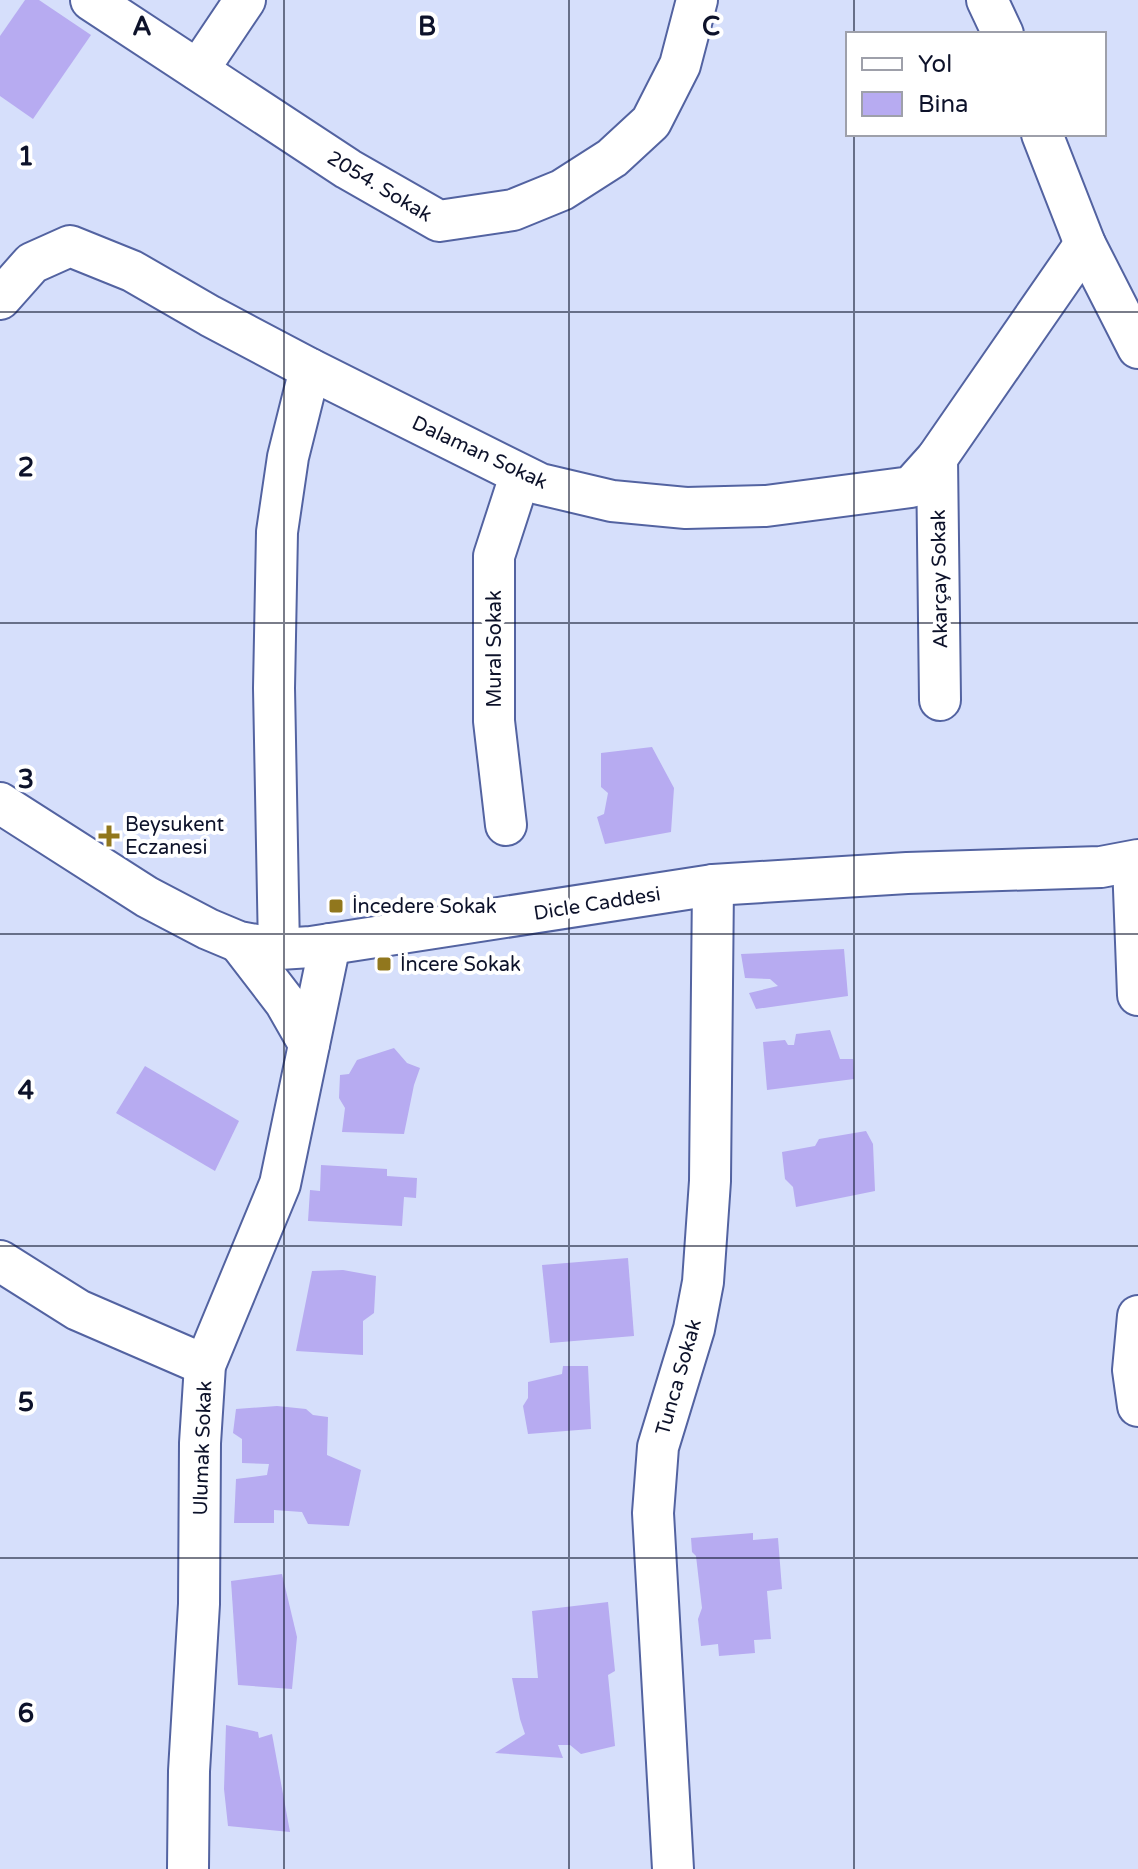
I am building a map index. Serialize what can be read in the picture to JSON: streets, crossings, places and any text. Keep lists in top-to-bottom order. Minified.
{"streets":{"street":["2054. Sokak","Dalaman Sokak","Akarçay Sokak","Mural Sokak","Dicle Caddesi","Tunca Sokak","Ulumak Sokak"]},"crossings":[["Dalaman Sokak","Akarçay Sokak"],["Dalaman Sokak","Mural Sokak"],["Dicle Caddesi","Tunca Sokak"],["Dicle Caddesi","Ulumak Sokak"]],"places":{"health":["Beysukent Eczanesi"],"transit":["İncedere Sokak","İncere Sokak"]},"legend":["Yol","Bina"],"grid":{"columns":["A","B","C"],"rows":["1","2","3","4","5","6"]}}
